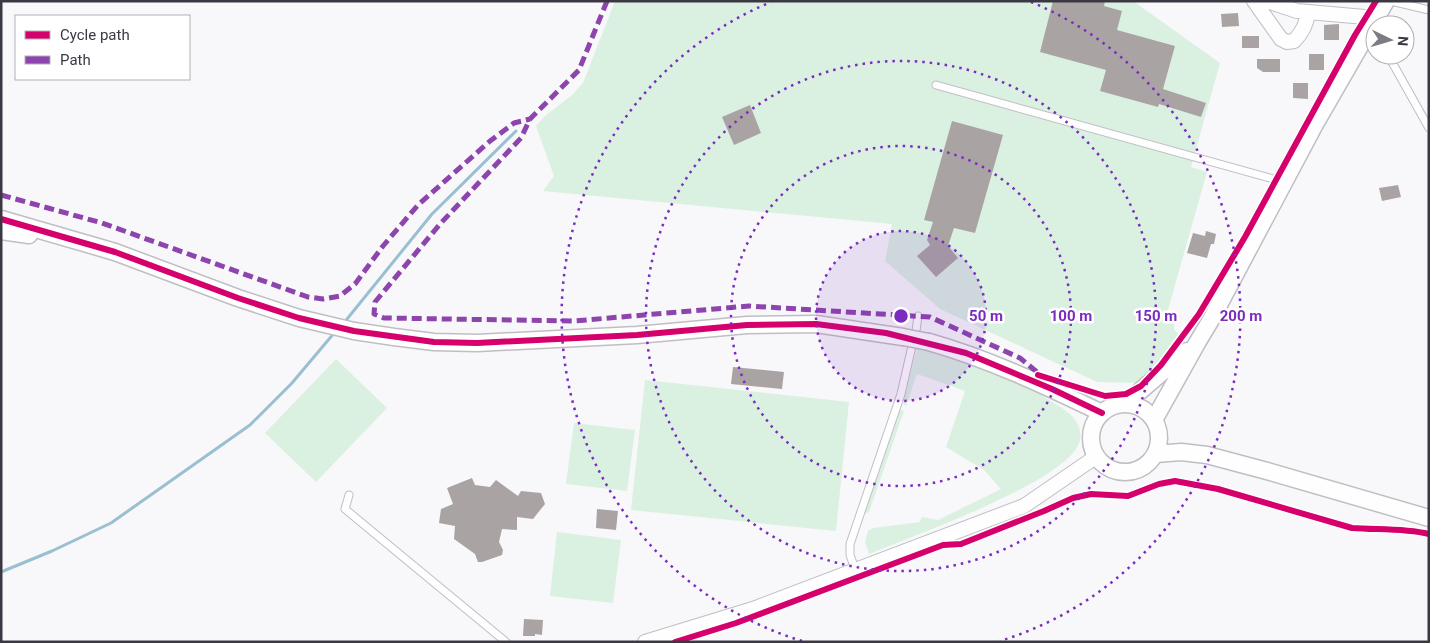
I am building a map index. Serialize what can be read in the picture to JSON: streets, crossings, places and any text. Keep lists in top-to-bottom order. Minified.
{"legend":["Cycle path","Path"],"north":"right","rings":["50 m","100 m","150 m","200 m"]}
